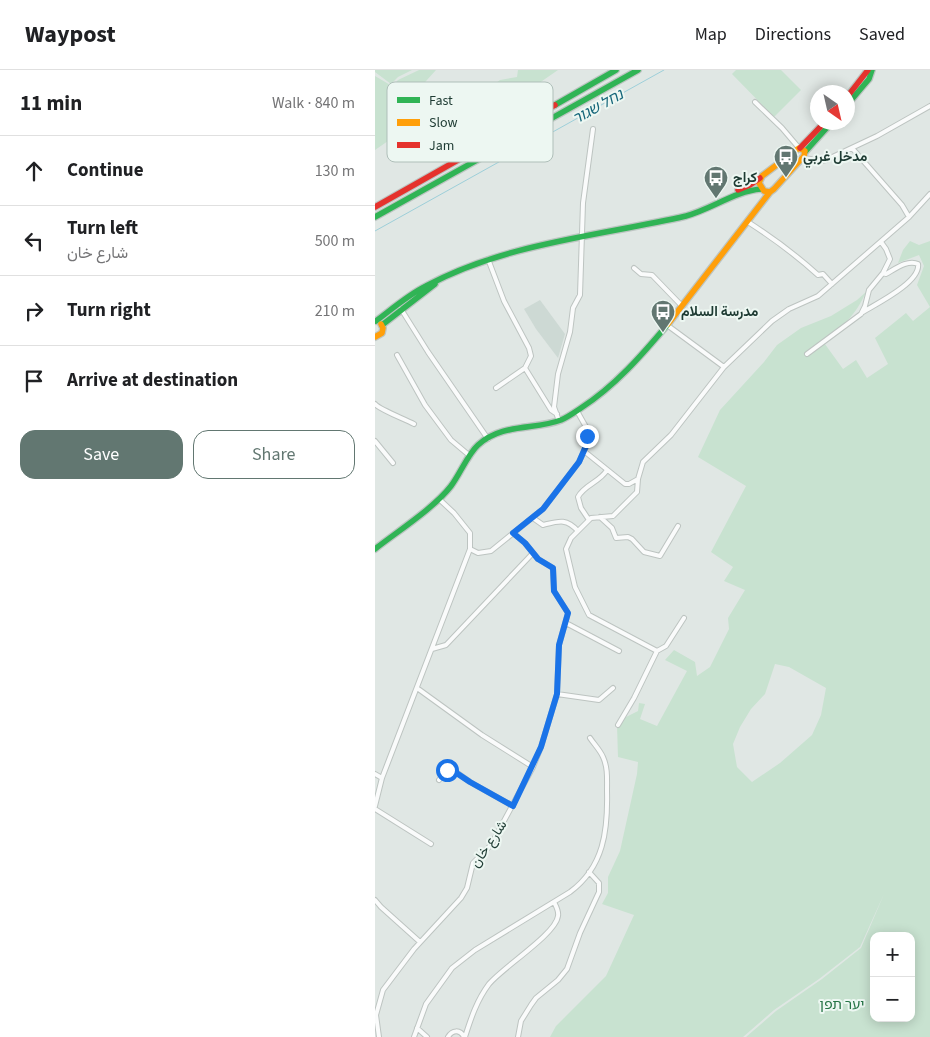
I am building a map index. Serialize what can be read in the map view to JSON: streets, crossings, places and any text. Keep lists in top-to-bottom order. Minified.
{"streets":{"street":["شارع خان"]},"water":["נחל שגור"],"parks":["יער תפן"],"places":{"bus stop":["مدخل غربي","كراج","مدرسة السلام"]},"legend":["Fast","Slow","Jam"],"north":"bottom right","page":{"header":"Waypost","nav":["Map","Directions","Saved"],"heading":["11 min","Walk · 840 m"],"list":[["Continue","130 m"],["Turn left","شارع خان","500 m"],["Turn right","210 m"],"Arrive at destination"],"buttons":["Save","Share"],"map_buttons":["+","−"]}}
